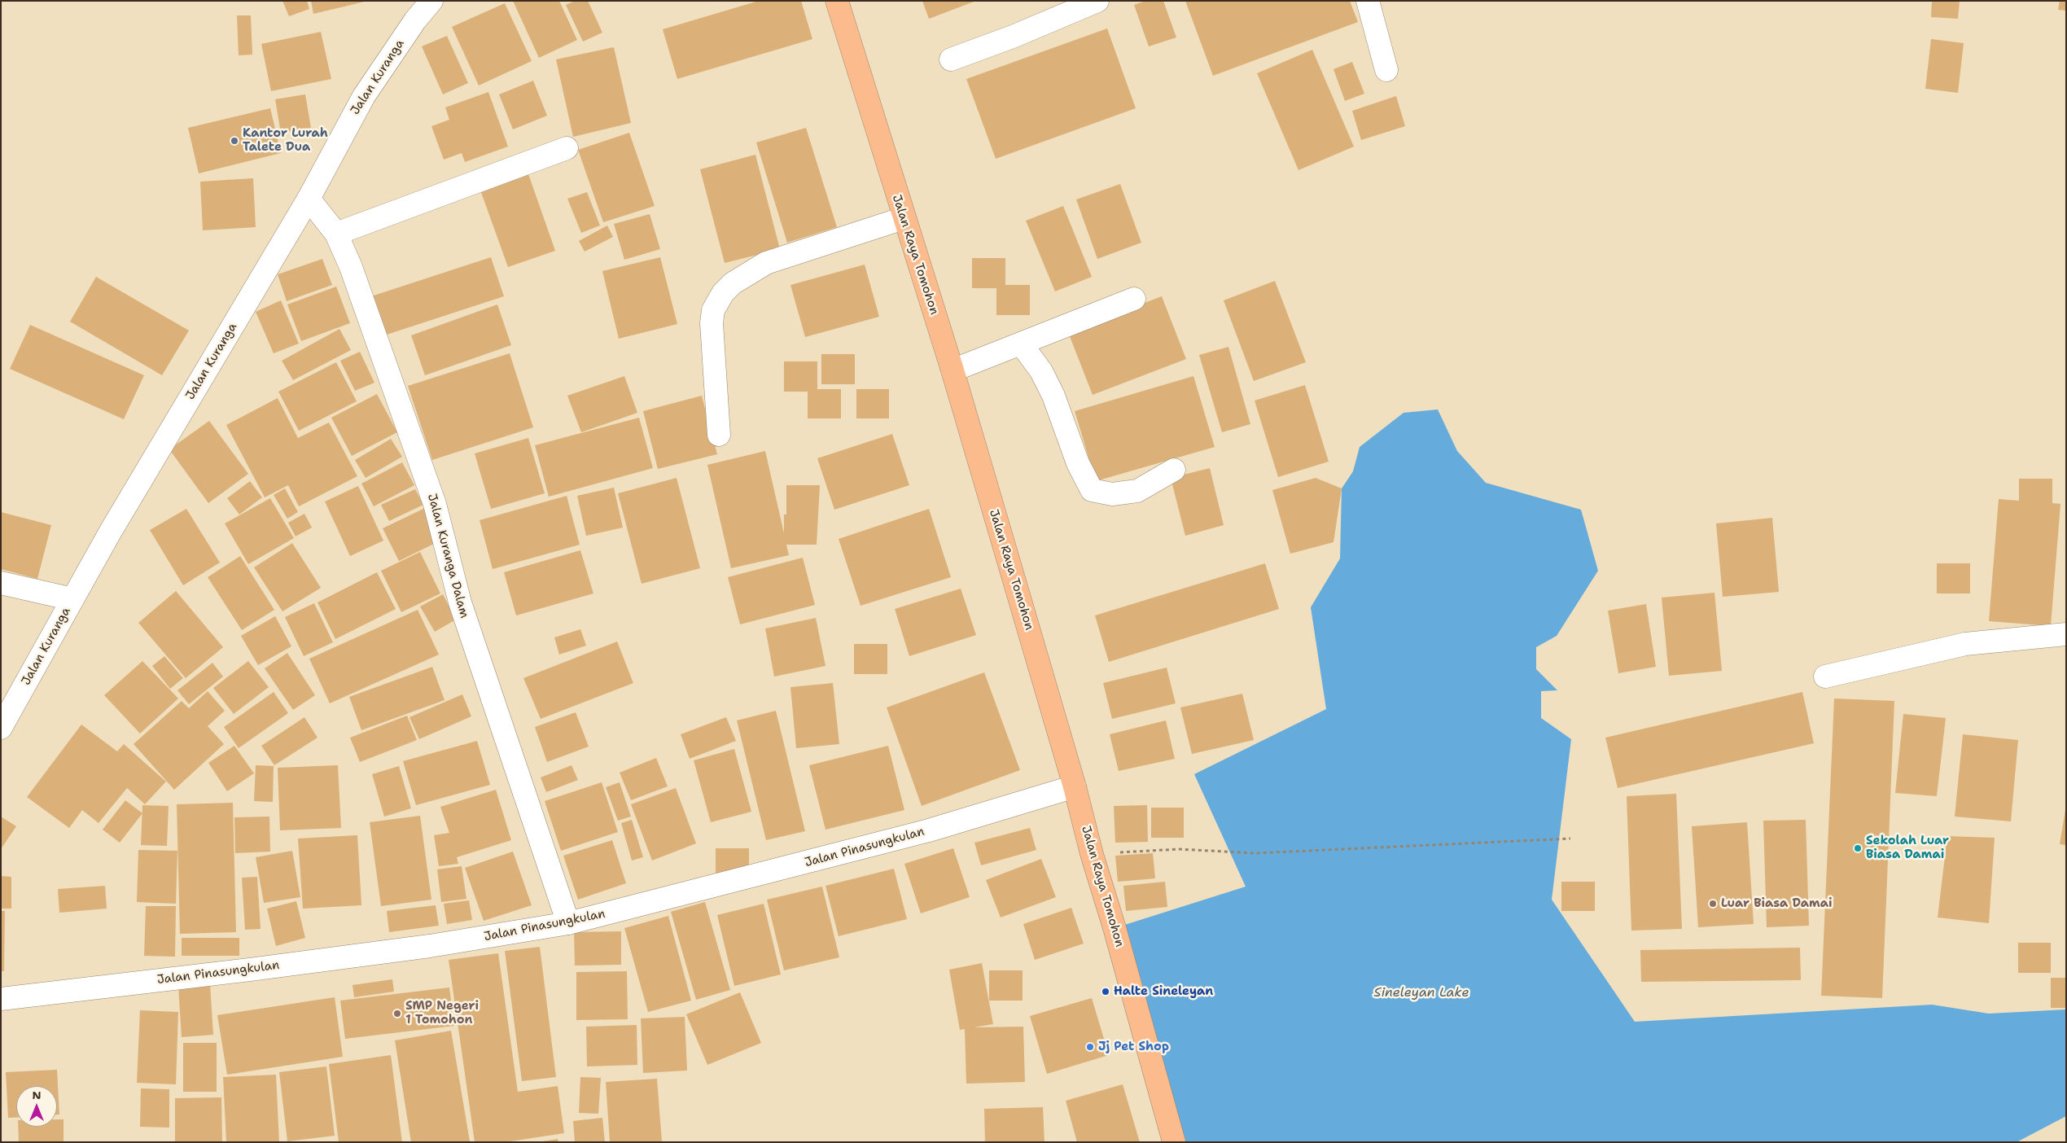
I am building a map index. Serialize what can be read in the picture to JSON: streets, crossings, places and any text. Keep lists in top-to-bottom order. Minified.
{"streets":{"highway":["Jalan Raya Tomohon"],"street":["Jalan Kuranga","Jalan Kuranga Dalam","Jalan Pinasungkulan"]},"crossings":[["Jalan Kuranga","Jalan Kuranga Dalam"],["Jalan Raya Tomohon","Jalan Pinasungkulan"],["Jalan Kuranga Dalam","Jalan Pinasungkulan"]],"water":["Sineleyan Lake"],"places":["Kantor Lurah Talete Dua","Sekolah Luar Biasa Damai","Luar Biasa Damai","Halte Sineleyan","SMP Negeri 1 Tomohon","Jj Pet Shop"],"north":"top"}
